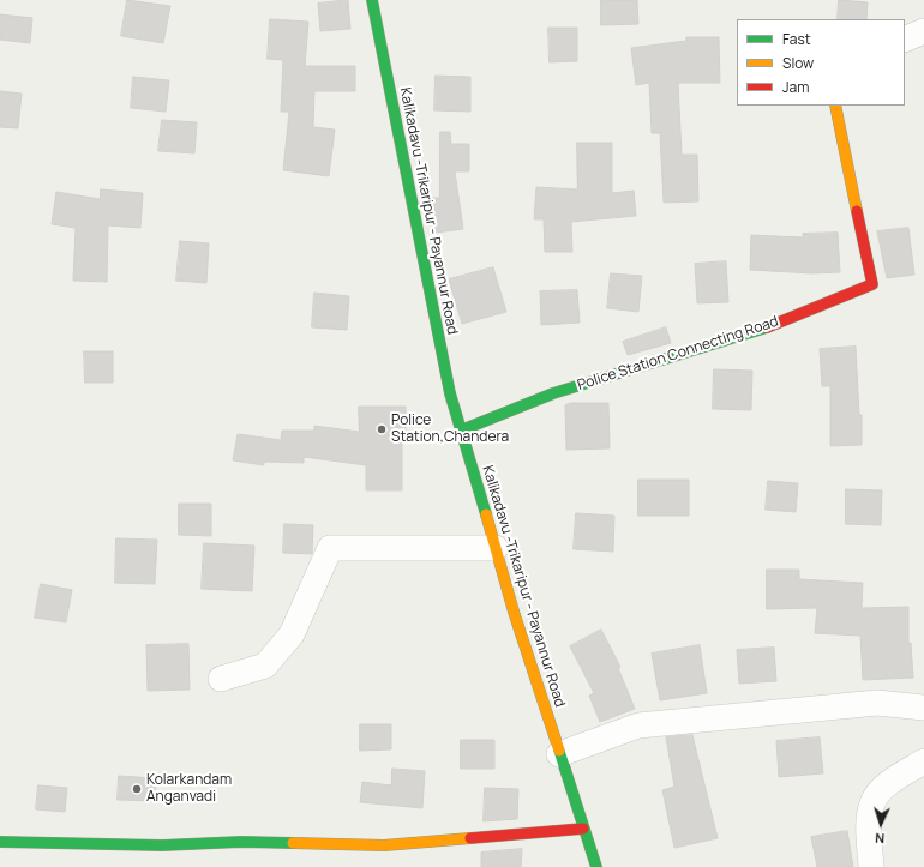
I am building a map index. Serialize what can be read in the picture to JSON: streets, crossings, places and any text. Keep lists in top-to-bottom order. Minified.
{"streets":{"street":["Kalikadavu -Trikaripur - Payannur Road","Police Station Connecting Road"]},"crossings":[["Kalikadavu -Trikaripur - Payannur Road","Police Station Connecting Road"]],"places":["Police Station,Chandera","Kolarkandam Anganvadi"],"legend":["Fast","Slow","Jam"],"north":"bottom"}
